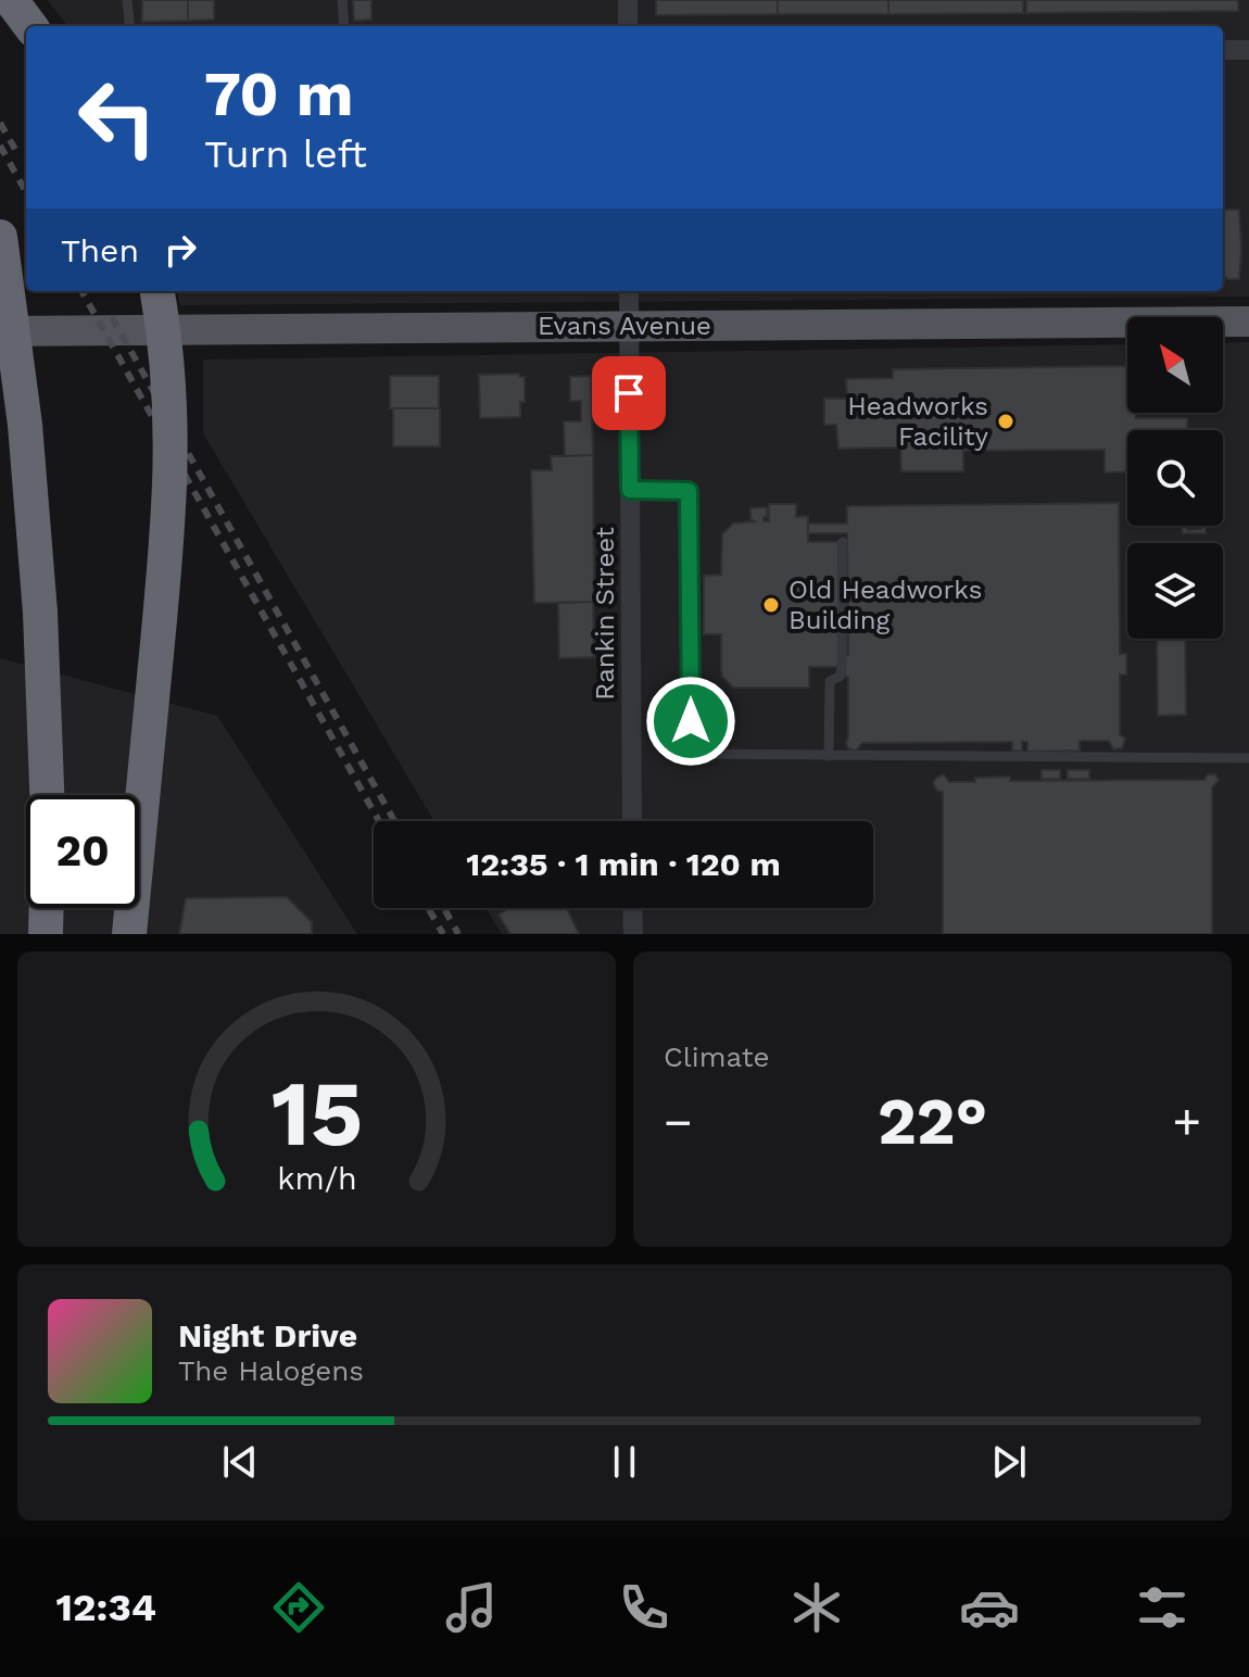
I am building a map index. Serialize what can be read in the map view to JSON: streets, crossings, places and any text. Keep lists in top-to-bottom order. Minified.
{"streets":{"main road":["Evans Avenue"],"street":["Rankin Street"]},"crossings":[["Evans Avenue","Rankin Street"]],"places":["Headworks Facility","Old Headworks Building"],"north":"top left","page":{"turn":["70 m","Turn left"],"then":"Then","limit":"20","trip":"12:35 · 1 min · 120 m","tile":"Climate","heat":["−","22°","+"],"song":["Night Drive","The Halogens"],"tabs":"12:34","gauge":["15","km/h"]}}
